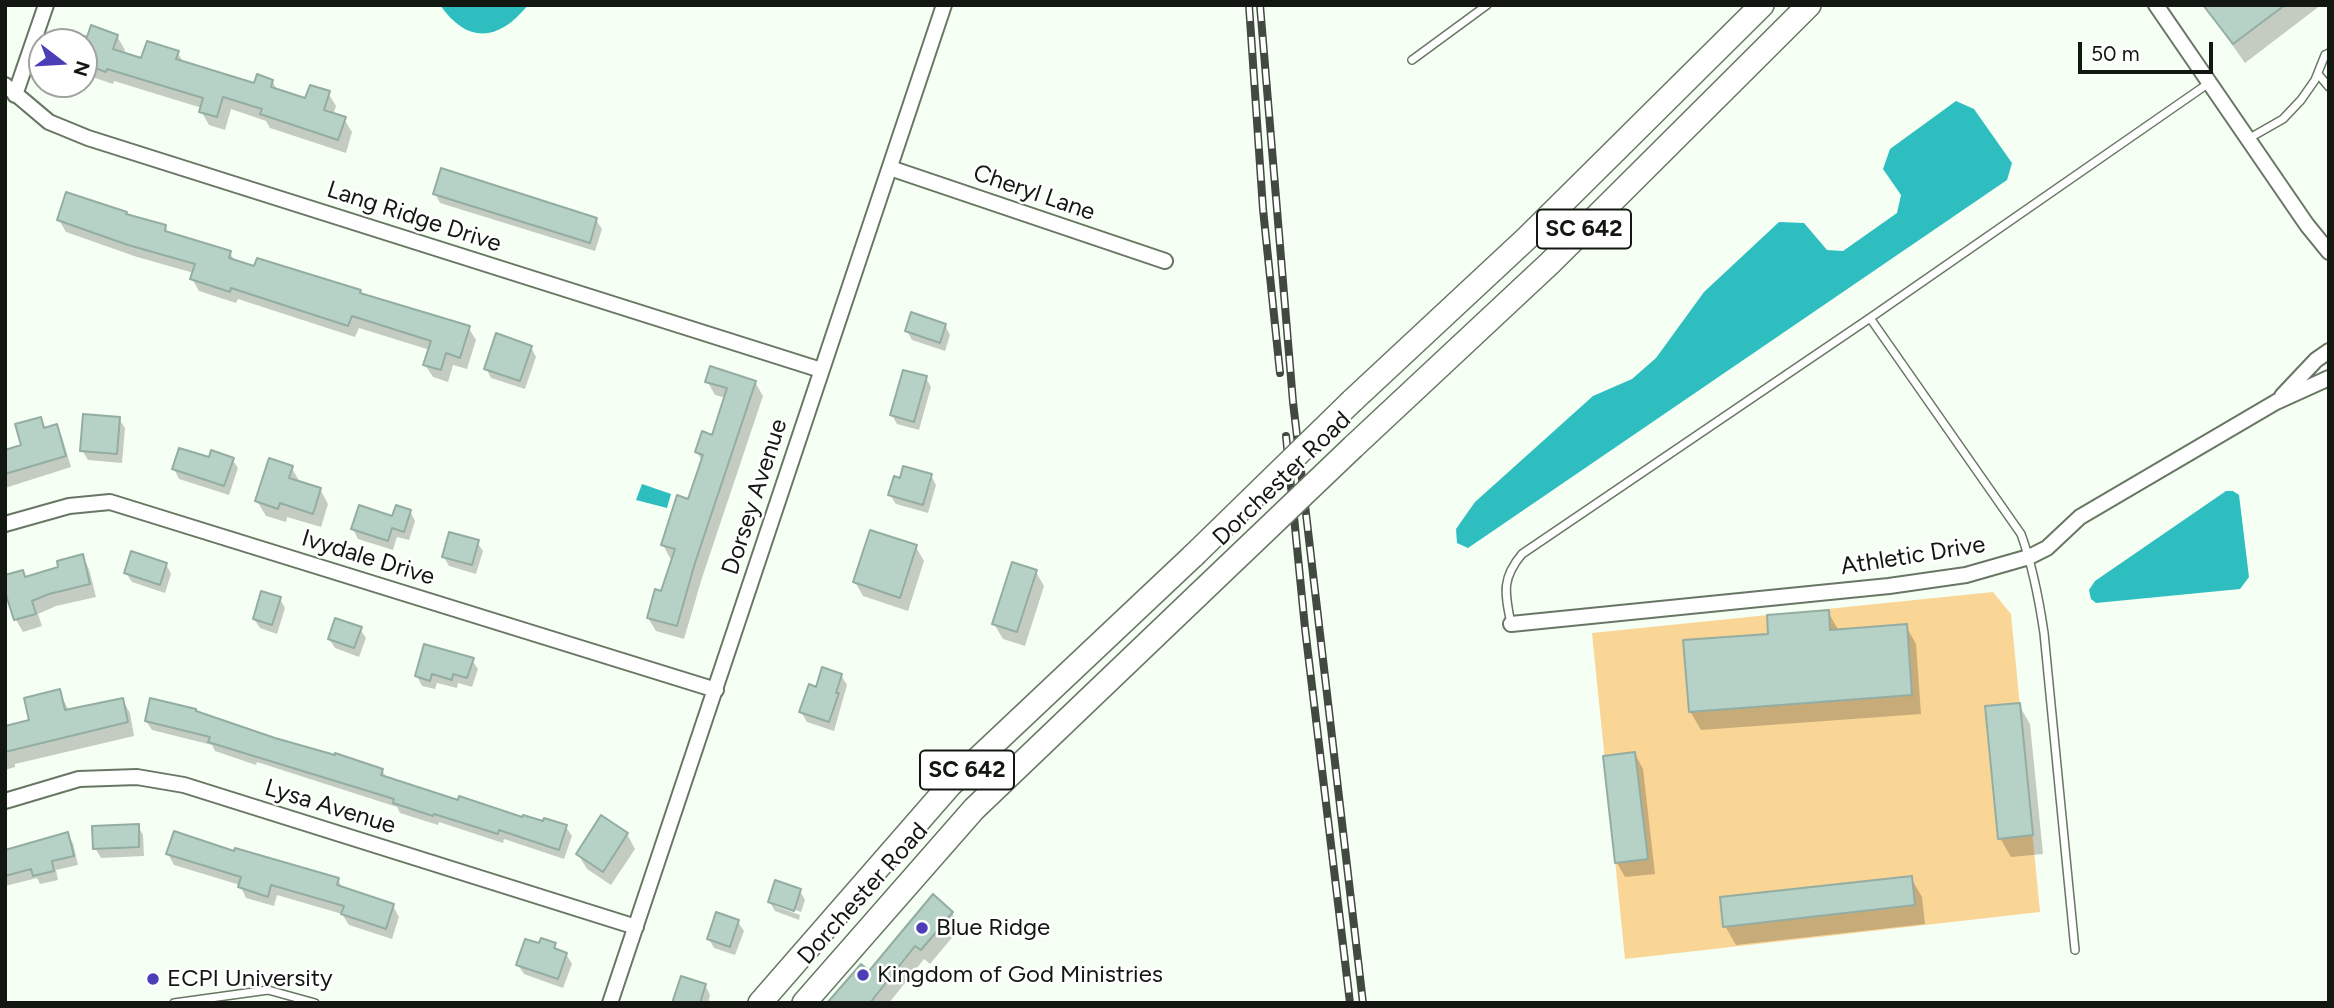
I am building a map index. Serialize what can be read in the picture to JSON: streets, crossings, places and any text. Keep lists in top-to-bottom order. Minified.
{"streets":{"main road":["SC 642","Dorchester Road"],"street":["Cheryl Lane","Lang Ridge Drive","Dorsey Avenue","Athletic Drive","Ivydale Drive","Lysa Avenue"]},"crossings":[["Cheryl Lane","Dorsey Avenue"],["Lang Ridge Drive","Dorsey Avenue"],["Dorsey Avenue","Ivydale Drive"],["Dorsey Avenue","Lysa Avenue"]],"places":["Blue Ridge","Kingdom of God Ministries","ECPI University"],"scale_bar":"50 m","north":"right"}
